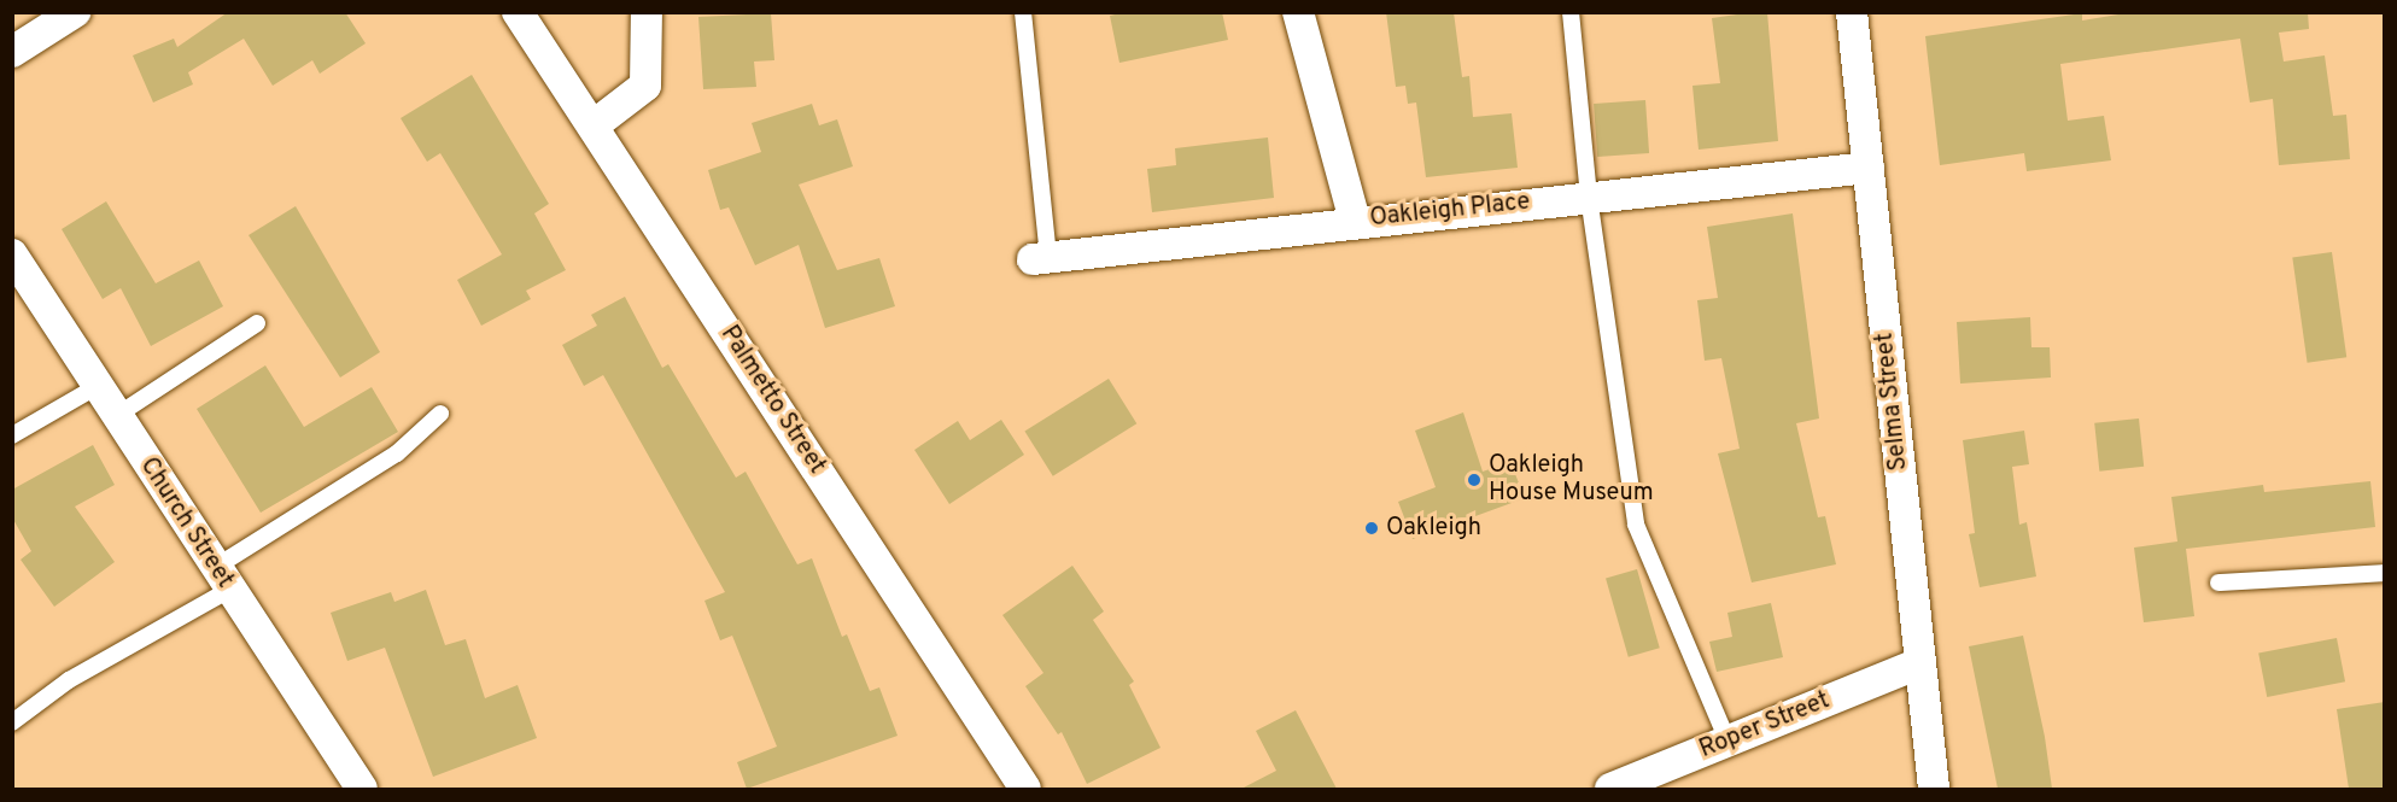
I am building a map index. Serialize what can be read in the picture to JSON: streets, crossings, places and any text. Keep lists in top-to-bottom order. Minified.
{"streets":{"street":["Oakleigh Place","Palmetto Street","Selma Street","Church Street","Roper Street"]},"crossings":[["Oakleigh Place","Selma Street"],["Selma Street","Roper Street"]],"places":["Oakleigh House Museum","Oakleigh"]}
